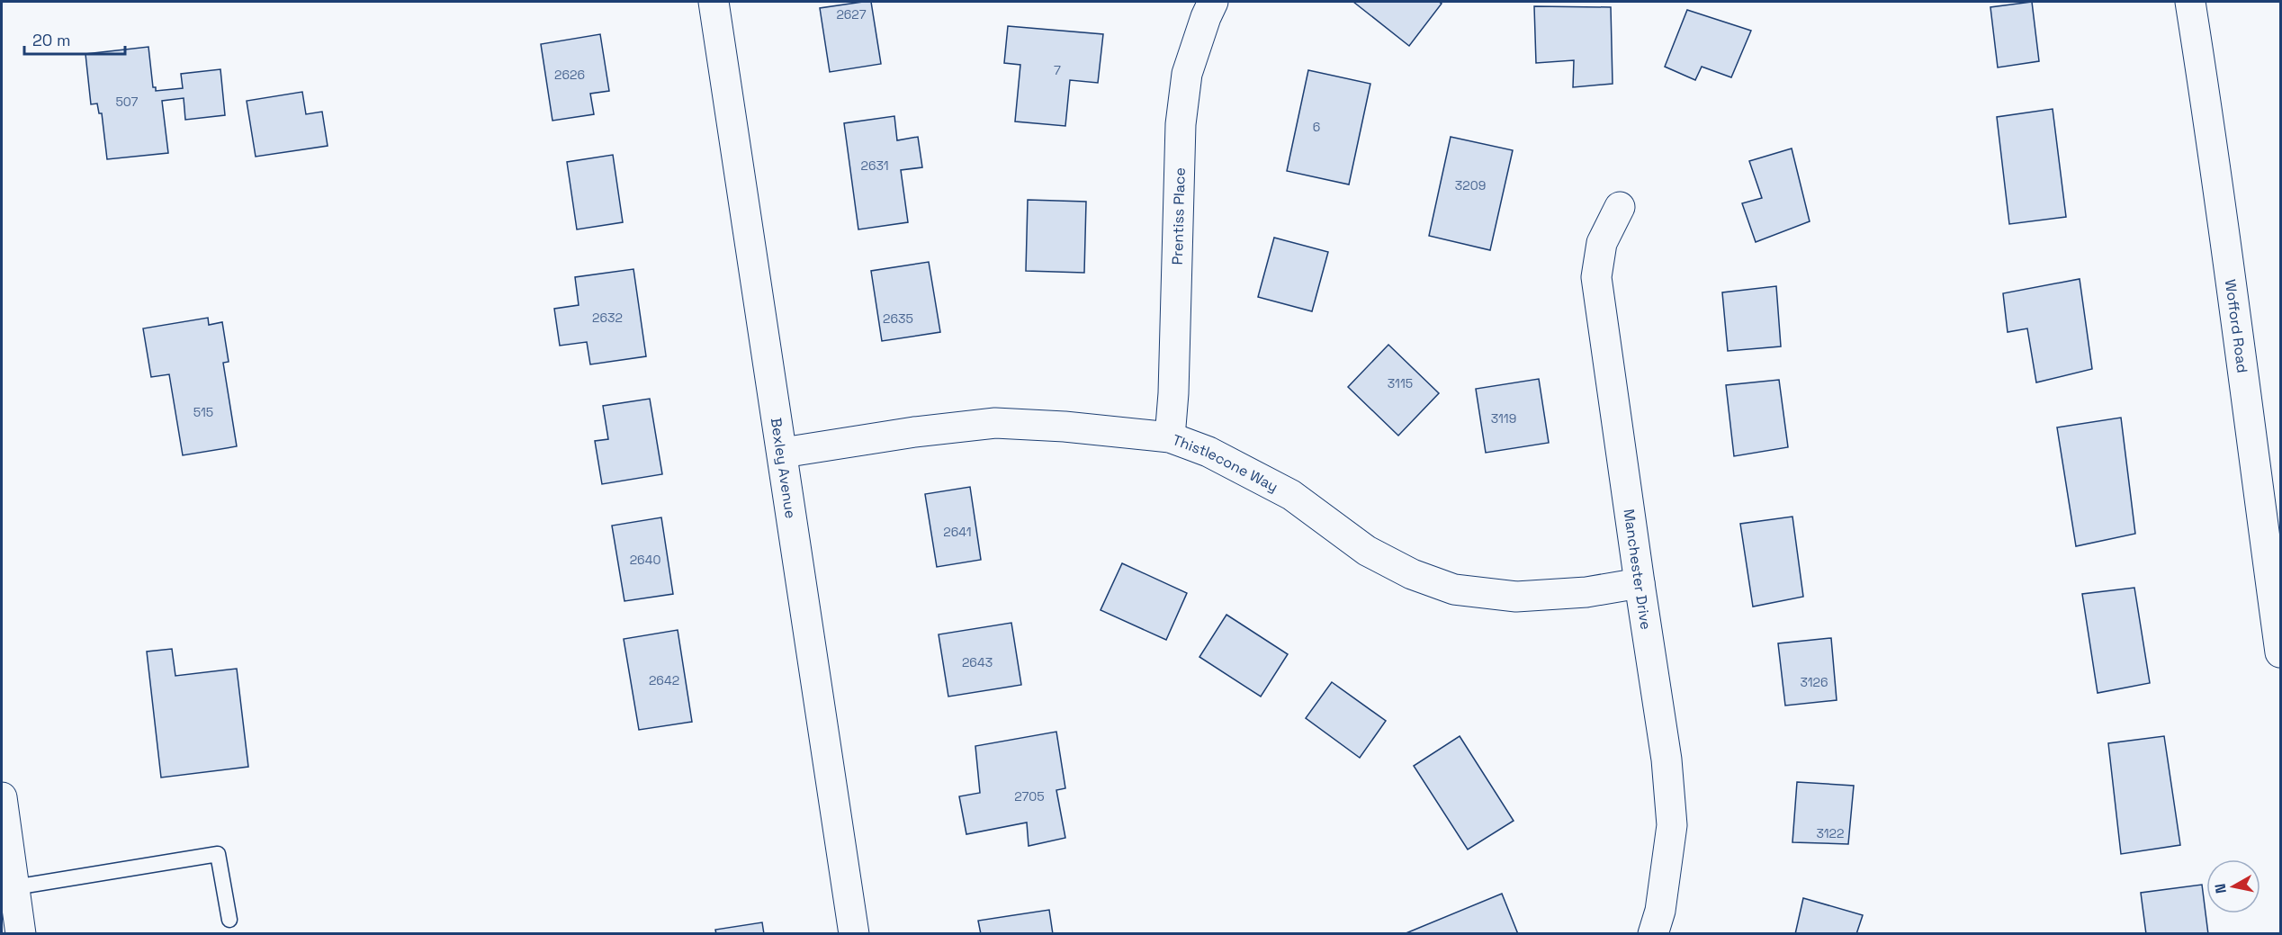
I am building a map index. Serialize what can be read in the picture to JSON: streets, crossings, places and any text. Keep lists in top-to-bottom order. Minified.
{"streets":{"street":["Prentiss Place","Wofford Road","Thistlecone Way","Bexley Avenue","Manchester Drive"]},"crossings":[["Prentiss Place","Thistlecone Way"],["Thistlecone Way","Bexley Avenue"],["Thistlecone Way","Manchester Drive"]],"house_numbers":["2627","7","2626","507","6","2631","3209","2632","2635","3115","515","3119","2641","2640","2643","2642","3126","2705","3122"],"scale_bar":"20 m","north":"left"}
